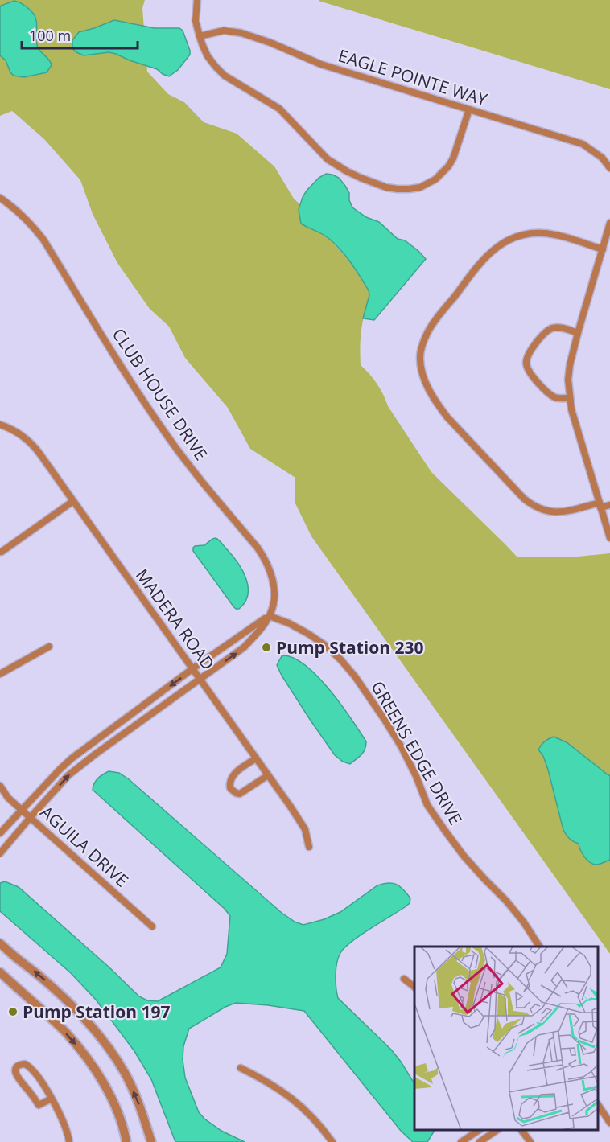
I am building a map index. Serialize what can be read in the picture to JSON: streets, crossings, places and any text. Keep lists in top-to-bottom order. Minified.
{"streets":{"street":["EAGLE POINTE WAY","CLUB HOUSE DRIVE","MADERA ROAD","GREENS EDGE DRIVE","AGUILA DRIVE"]},"crossings":[["CLUB HOUSE DRIVE","MADERA ROAD"],["CLUB HOUSE DRIVE","GREENS EDGE DRIVE"],["CLUB HOUSE DRIVE","AGUILA DRIVE"]],"places":["Pump Station 230","Pump Station 197"],"scale_bar":"100 m"}
